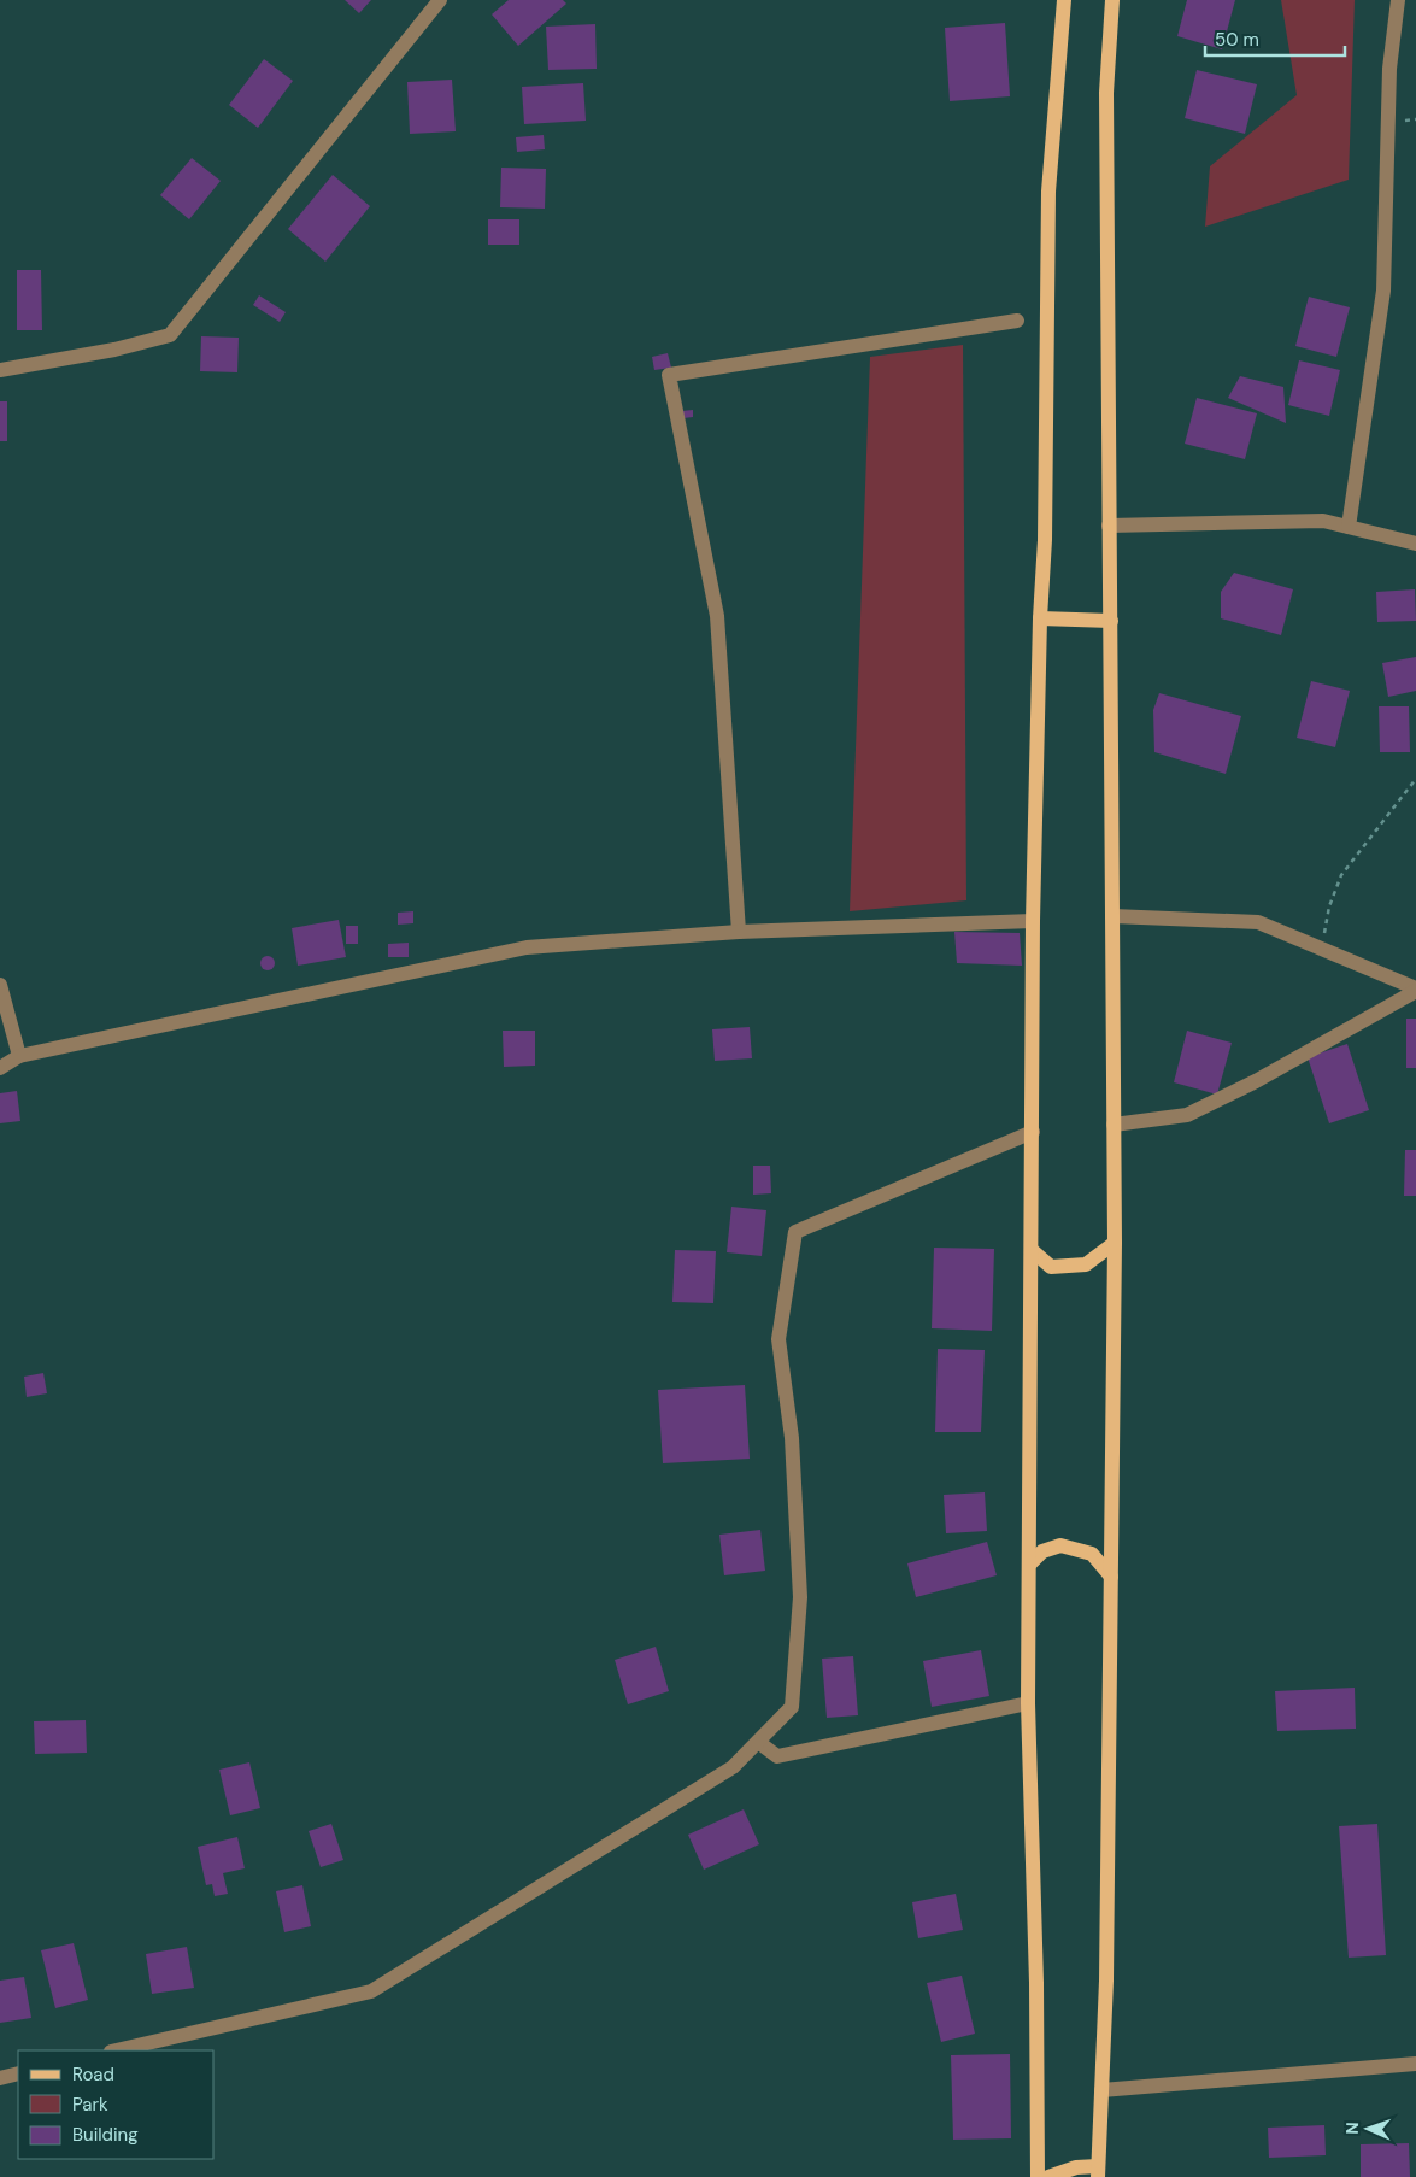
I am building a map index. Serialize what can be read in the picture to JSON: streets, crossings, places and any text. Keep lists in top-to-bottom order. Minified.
{"legend":["Road","Park","Building"],"scale_bar":"50 m","north":"left"}
